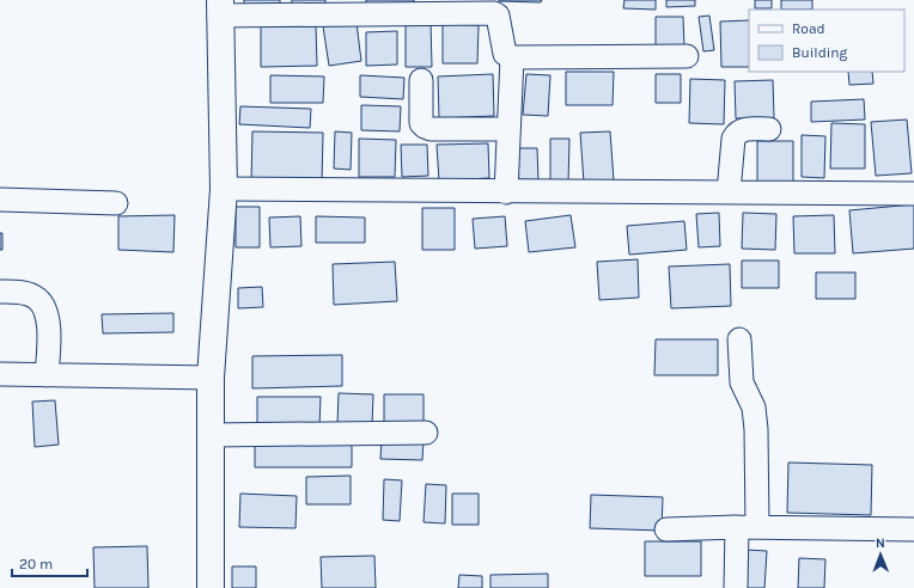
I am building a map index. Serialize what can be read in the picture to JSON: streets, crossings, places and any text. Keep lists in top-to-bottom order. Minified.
{"legend":["Road","Building"],"scale_bar":"20 m","north":"top"}
